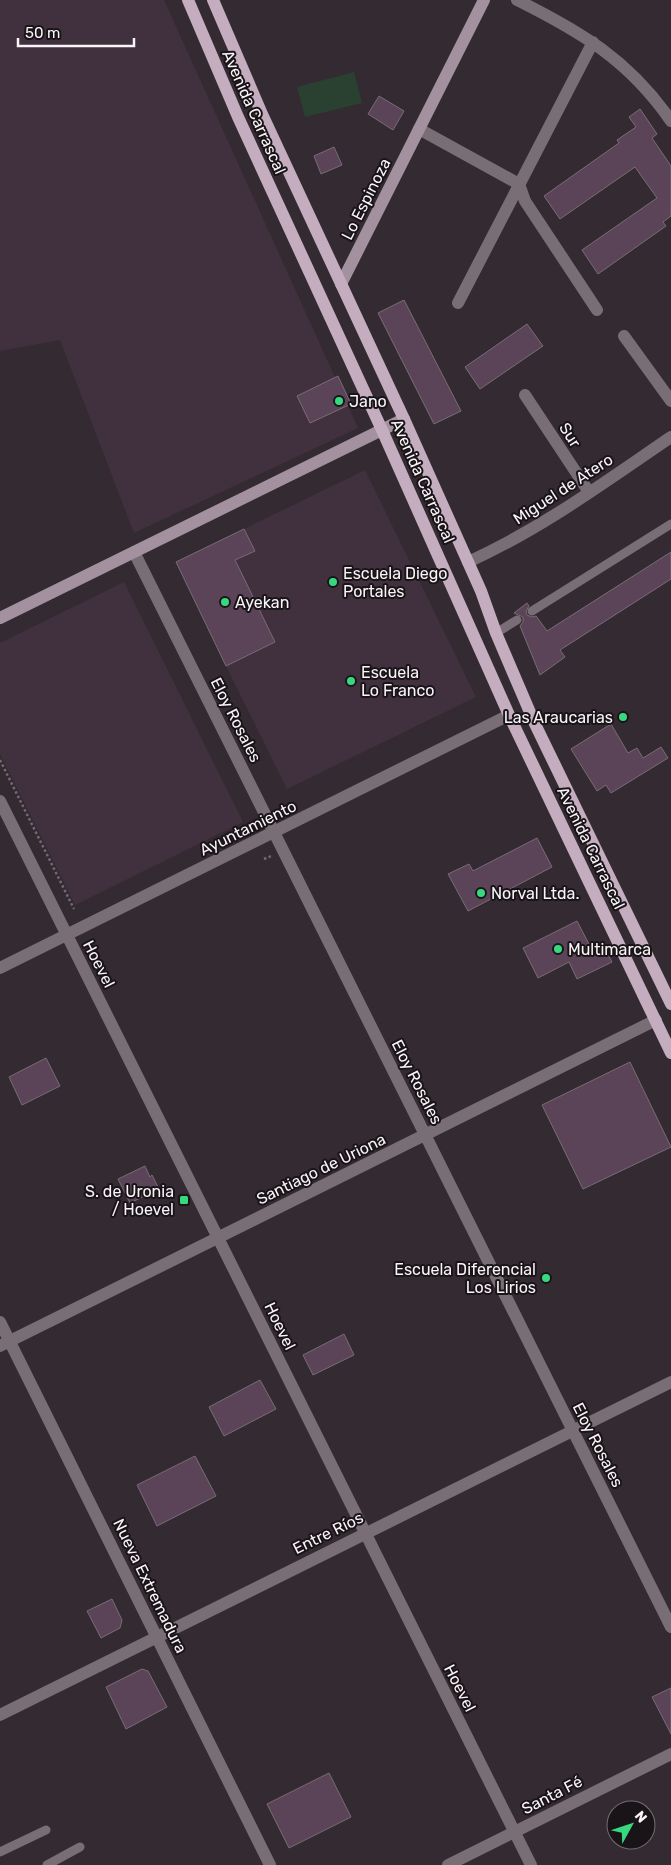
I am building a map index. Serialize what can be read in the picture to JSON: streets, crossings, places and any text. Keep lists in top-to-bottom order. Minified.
{"streets":{"main road":["Avenida Carrascal","Lo Espinoza"],"street":["Sur","Miguel de Atero","Eloy Rosales","Ayuntamiento","Hoevel","Santiago de Uriona","Entre Ríos","Nueva Extremadura","Santa Fé"]},"crossings":[["Avenida Carrascal","Lo Espinoza"],["Avenida Carrascal","Miguel de Atero"],["Avenida Carrascal","Ayuntamiento"],["Avenida Carrascal","Santiago de Uriona"],["Sur","Miguel de Atero"],["Eloy Rosales","Ayuntamiento"],["Eloy Rosales","Santiago de Uriona"],["Eloy Rosales","Entre Ríos"],["Ayuntamiento","Hoevel"],["Hoevel","Santiago de Uriona"],["Hoevel","Entre Ríos"],["Hoevel","Santa Fé"],["Santiago de Uriona","Nueva Extremadura"],["Entre Ríos","Nueva Extremadura"]],"places":{"other":["Jano","Escuela Diego Portales","Ayekan","Escuela Lo Franco","Las Araucarias","Norval Ltda.","Multimarca","Escuela Diferencial Los Lirios"],"transit":["S. de Uronia / Hoevel"]},"scale_bar":"50 m","north":"top right"}
